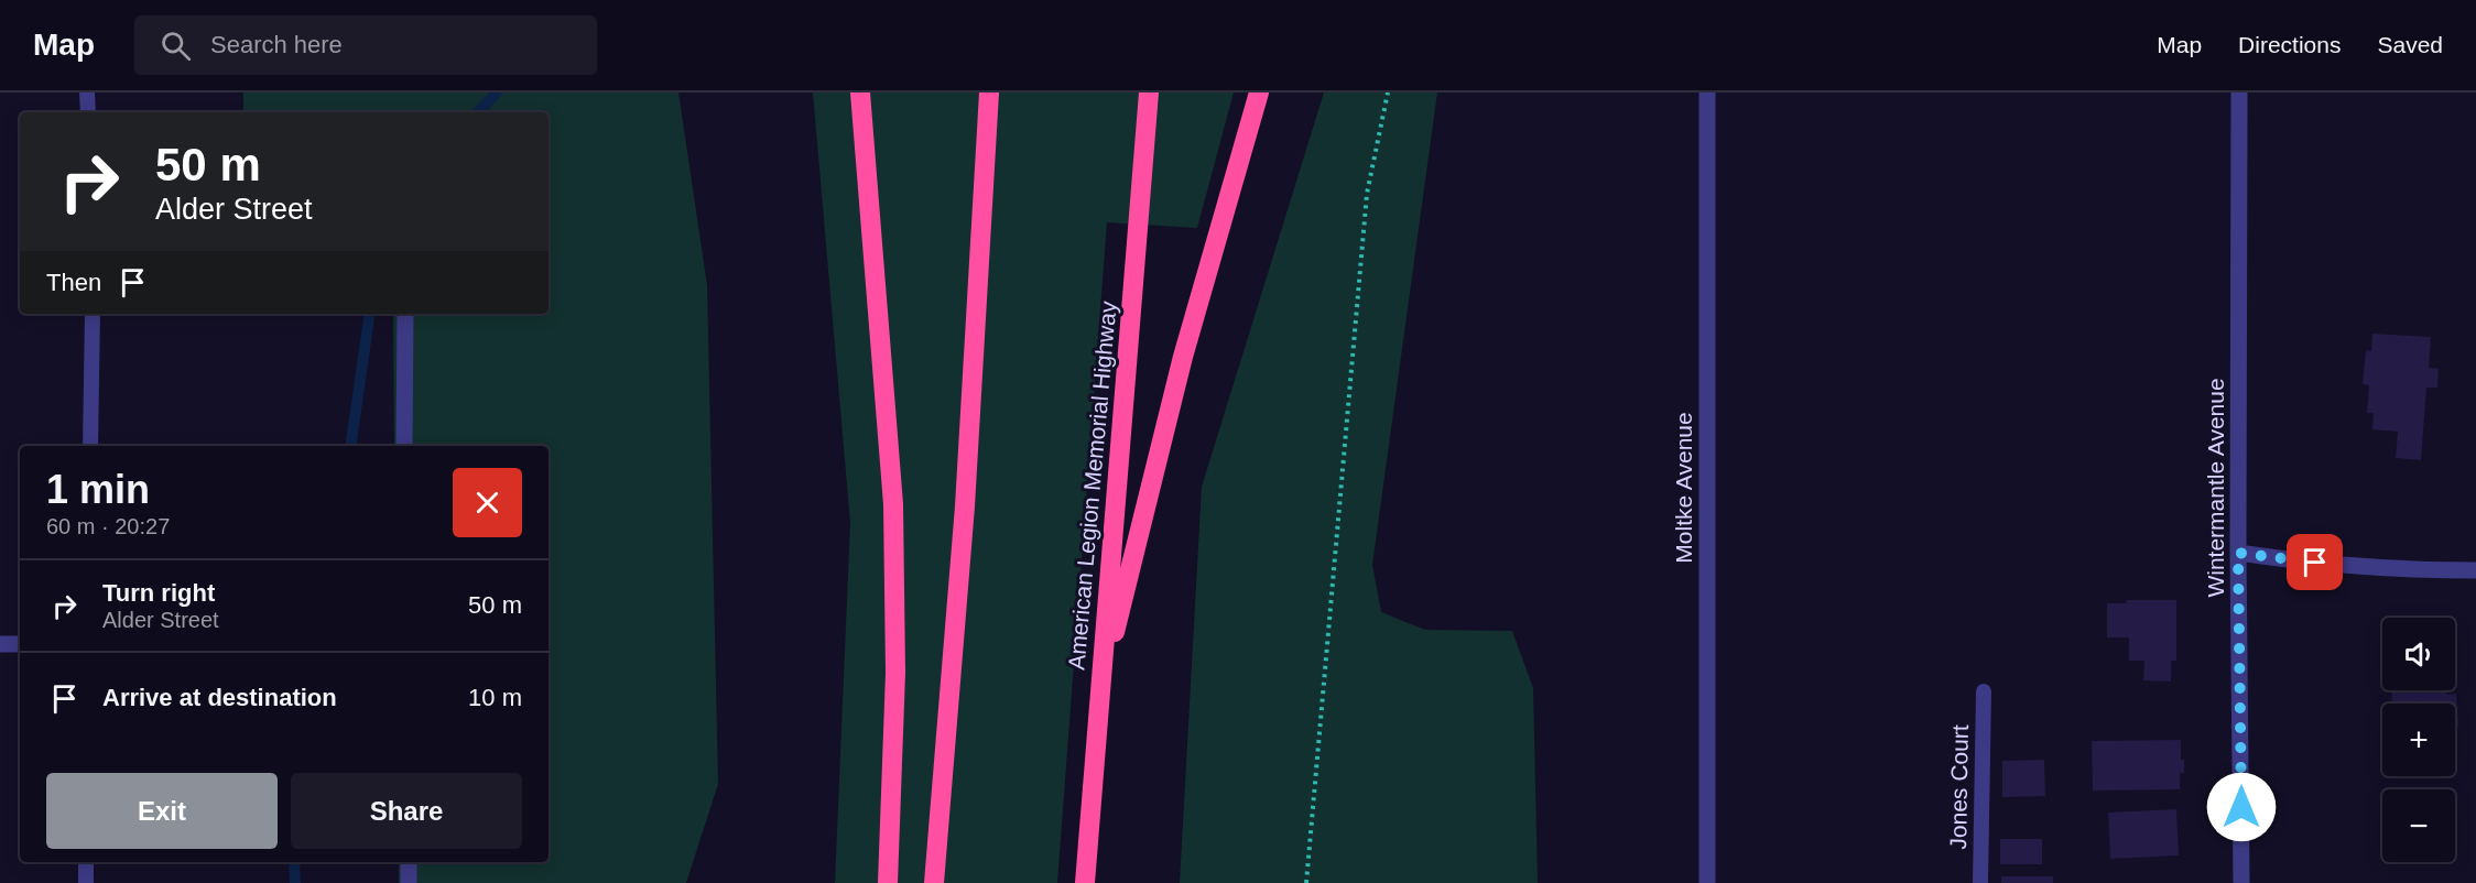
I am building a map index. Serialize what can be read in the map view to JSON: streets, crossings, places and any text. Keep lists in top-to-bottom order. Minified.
{"streets":{"highway":["American Legion Memorial Highway"],"street":["Moltke Avenue","Wintermantle Avenue"],"lane":["Jones Court"]},"page":{"header":"Map","search":"Search here","nav":["Map","Directions","Saved"],"turn":["50 m","Alder Street"],"then":"Then","heading":["1 min","60 m · 20:27"],"list":[{"name":"Turn right","note":"Alder Street","value":"50 m"},{"name":"Arrive at destination","value":"10 m"}],"map_buttons":["+","−"],"buttons":["Exit","Share"]}}
